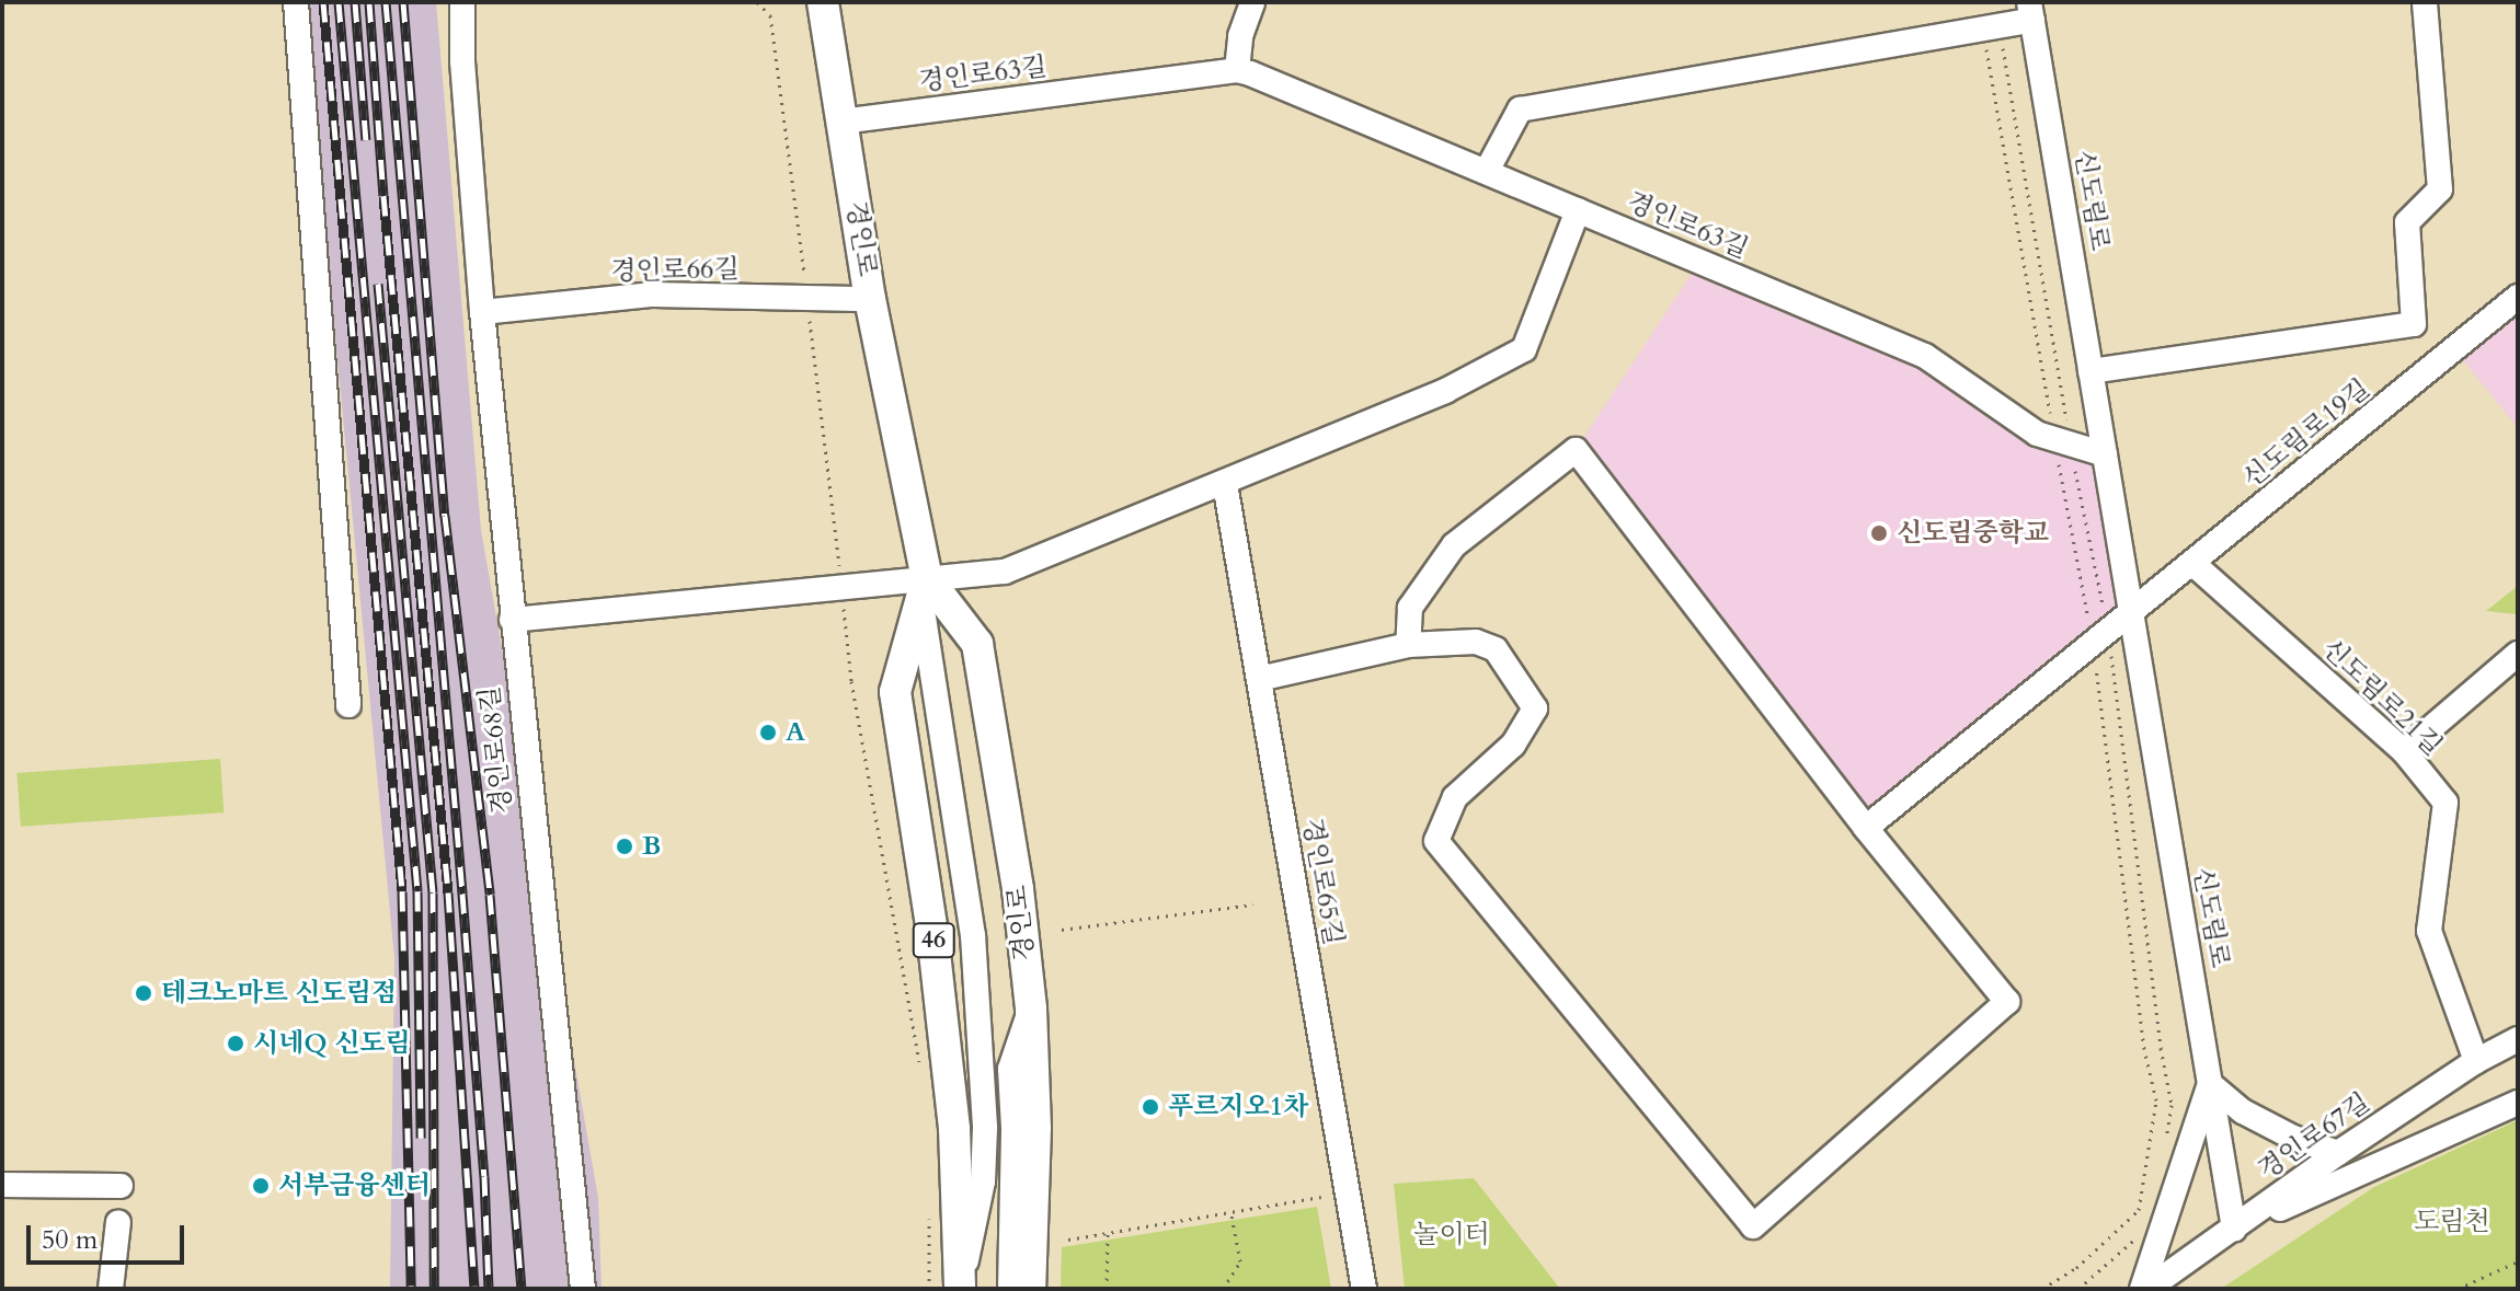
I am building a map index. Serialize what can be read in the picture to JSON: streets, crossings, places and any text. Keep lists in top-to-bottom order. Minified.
{"streets":{"main road":["경인로","46"],"street":["경인로63길","신도림로","경인로66길","신도림로19길","신도림로21길","경인로68길","경인로65길","경인로67길"]},"crossings":[["경인로63길","신도림로"],["경인로63길","경인로"],["신도림로","신도림로19길"],["신도림로","경인로67길"],["경인로","경인로66길"],["신도림로19길","신도림로21길"],["신도림로21길","경인로67길"]],"parks":["도림천","놀이터"],"places":["신도림중학교","A","B","테크노마트 신도림점","시네Q 신도림","푸르지오1차","서부금융센터"],"scale_bar":"50 m"}
